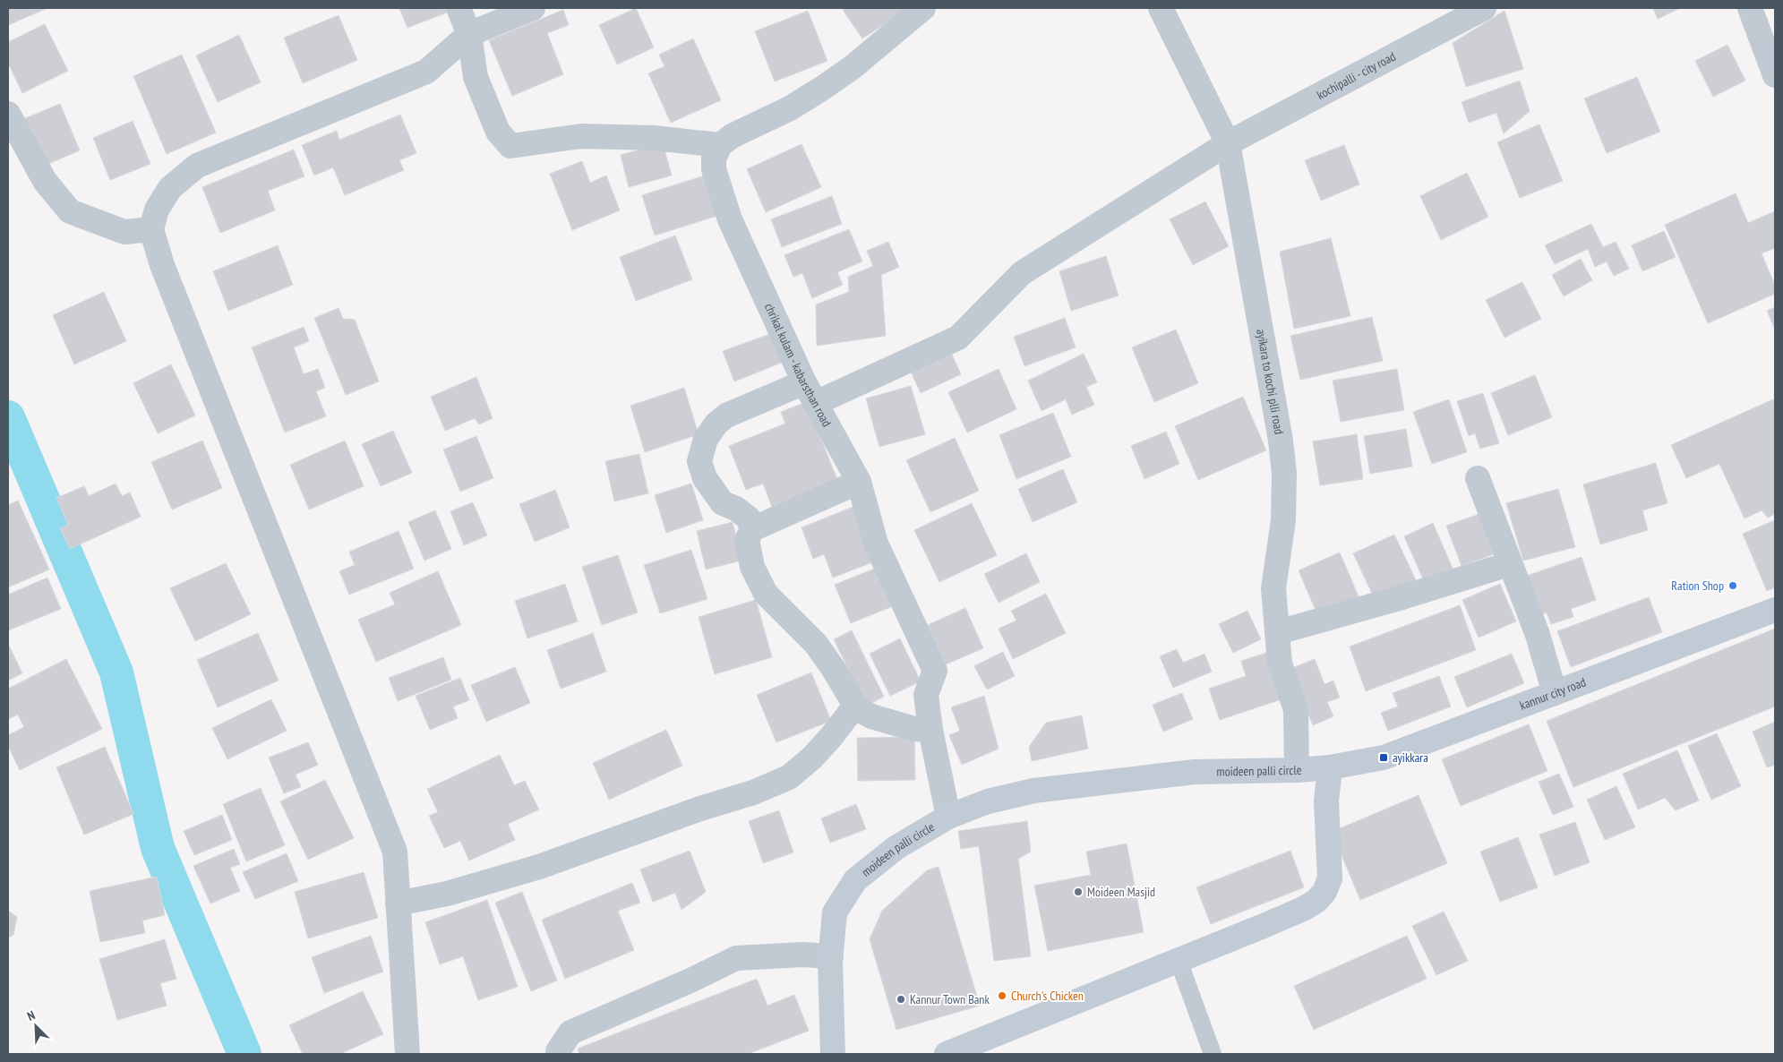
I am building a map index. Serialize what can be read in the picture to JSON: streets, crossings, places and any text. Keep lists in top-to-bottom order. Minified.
{"streets":{"main road":["kannur city road","moideen palli circle"],"street":["kochipalli - city road","chrikal kulam - kabarsthan road","ayikara to kochi plli road"]},"crossings":[["kochipalli - city road","chrikal kulam - kabarsthan road"],["kochipalli - city road","ayikara to kochi plli road"],["chrikal kulam - kabarsthan road","moideen palli circle"],["ayikara to kochi plli road","moideen palli circle"],["kannur city road","moideen palli circle"]],"places":{"other":["Ration Shop","Moideen Masjid","Church's Chicken","Kannur Town Bank"],"transit":["ayikkara"]},"north":"top left"}
